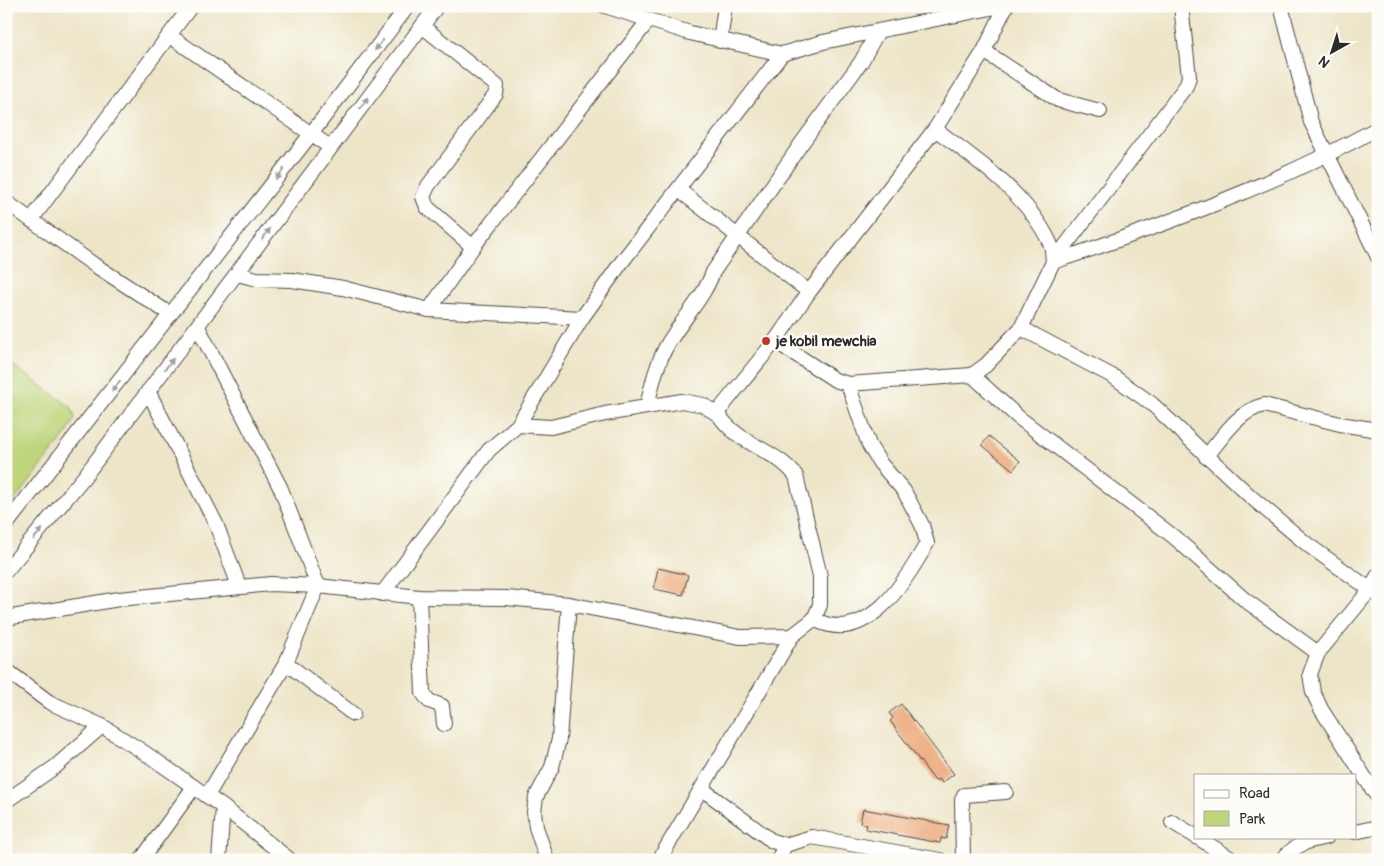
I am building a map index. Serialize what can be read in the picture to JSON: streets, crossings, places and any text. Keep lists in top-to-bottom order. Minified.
{"places":["je kobil mewchia"],"legend":["Road","Park"],"north":"bottom left"}
